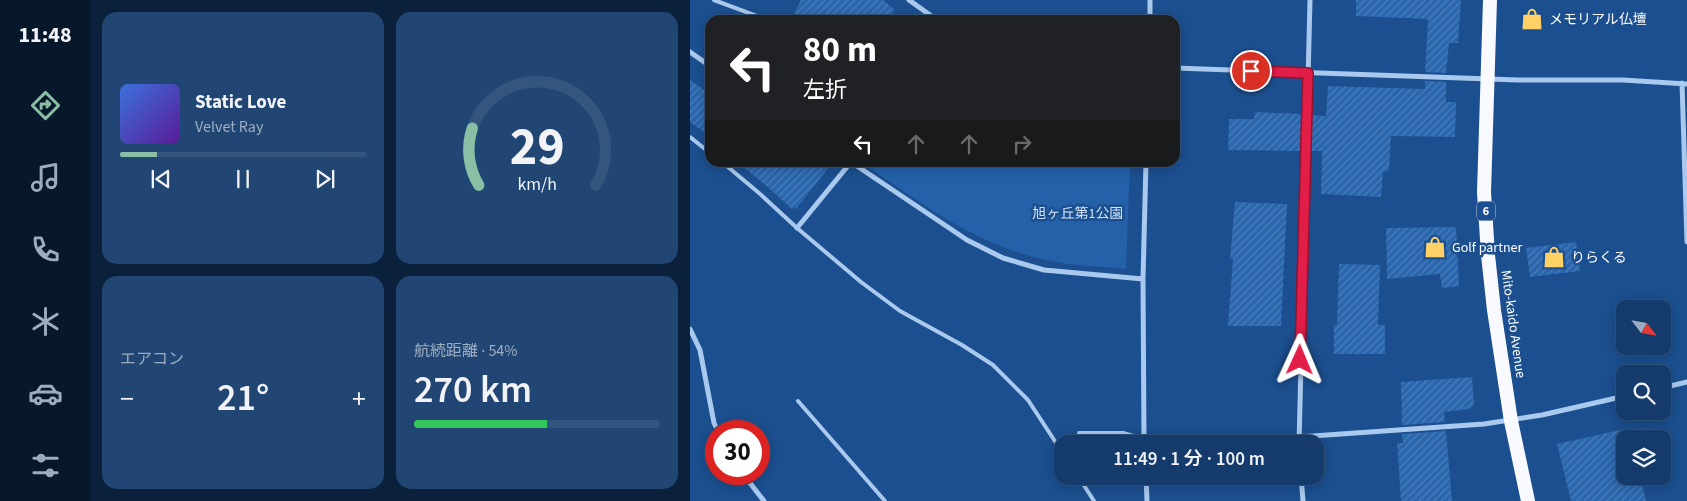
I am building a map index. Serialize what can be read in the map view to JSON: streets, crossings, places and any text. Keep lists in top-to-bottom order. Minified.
{"streets":{"highway":["6","Mito-kaido Avenue"]},"parks":["旭ヶ丘第1公園"],"places":{"shop":["メモリアル仏壇","Golf partner","りらくる"]},"north":"bottom right","page":{"tabs":"11:48","turn":["80 m","左折"],"song":["Static Love","Velvet Ray"],"tile":["エアコン",["航続距離 · 54%","270 km"]],"heat":["−","21°","+"],"limit":"30","trip":"11:49 · 1 分 · 100 m","gauge":["29","km/h"]}}
